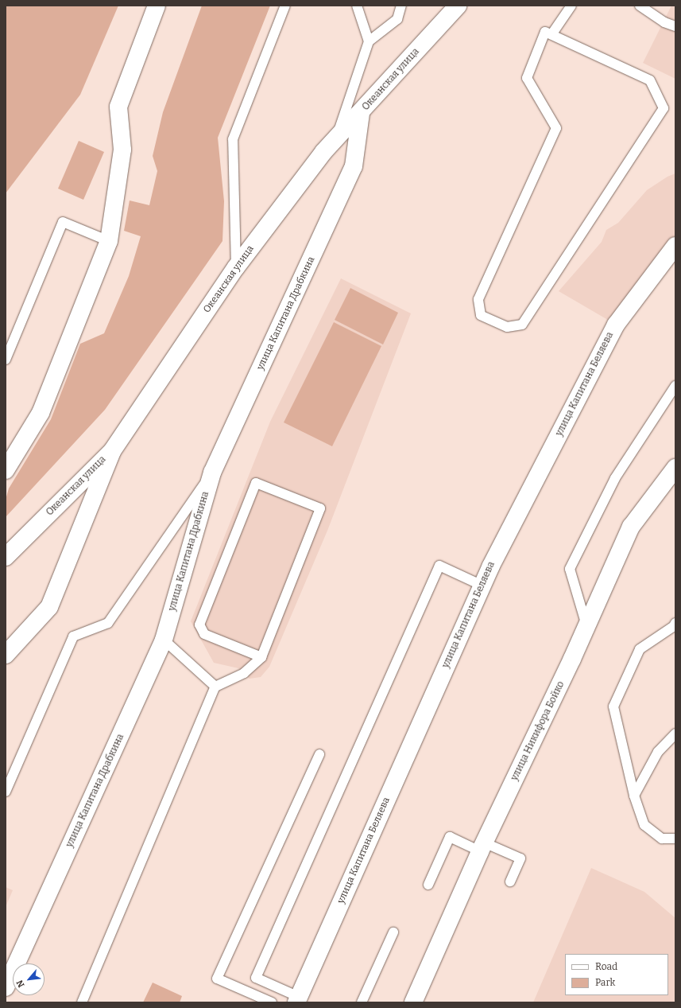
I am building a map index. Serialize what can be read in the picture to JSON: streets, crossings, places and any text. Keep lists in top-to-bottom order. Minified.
{"streets":{"street":["Океанская улица","улица Капитана Драбкина","улица Капитана Беляева","улица Никифора Бойко"]},"crossings":[["Океанская улица","улица Капитана Драбкина"]],"legend":["Road","Park"],"north":"bottom left"}
